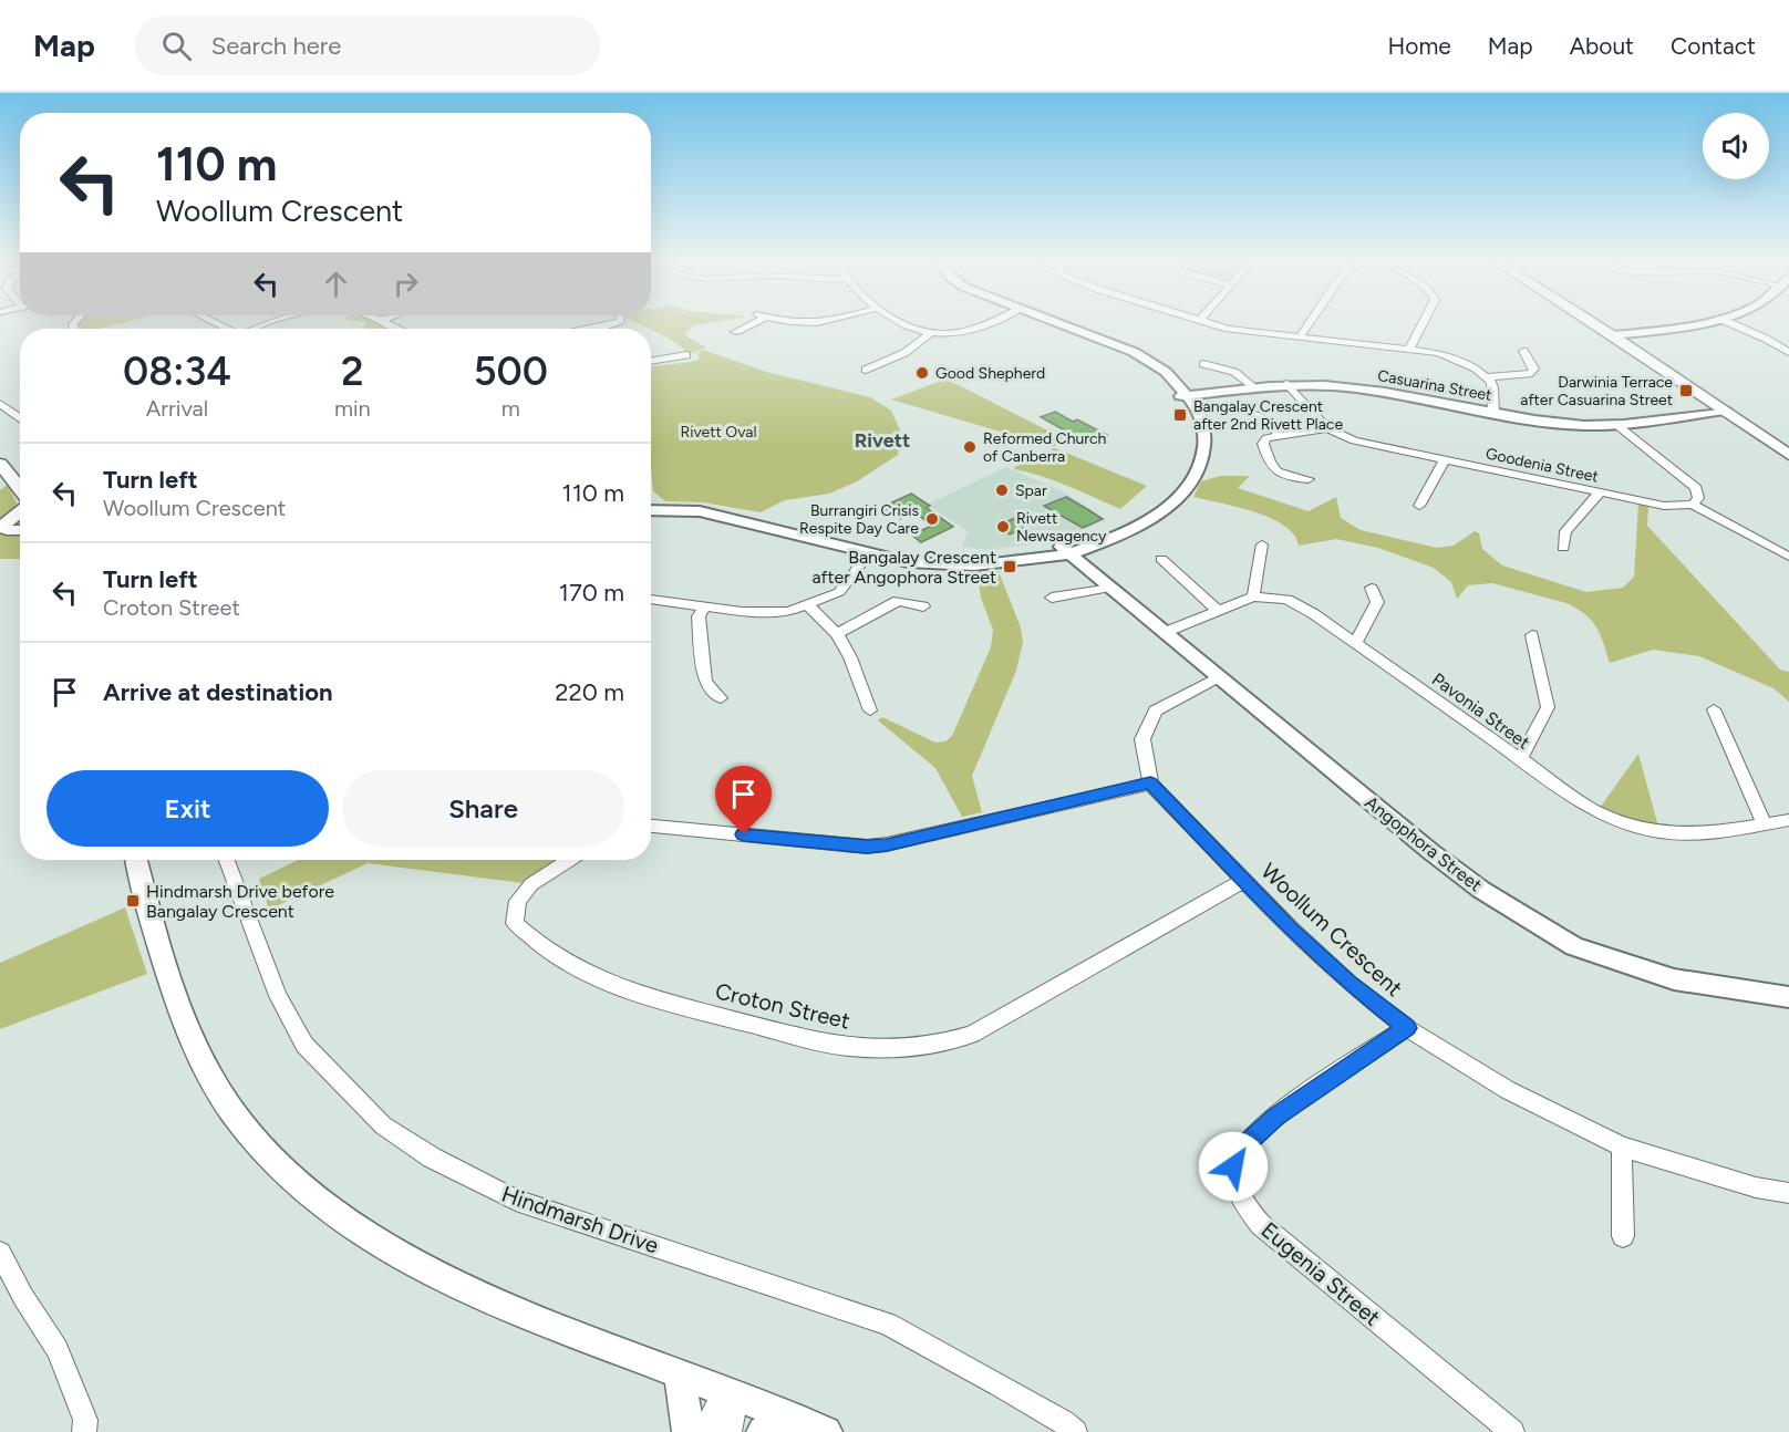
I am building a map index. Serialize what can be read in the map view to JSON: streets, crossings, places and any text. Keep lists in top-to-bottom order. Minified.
{"streets":{"street":["Casuarina Street","Goodenia Street","Pavonia Street","Angophora Street","Woollum Crescent","Croton Street","Hindmarsh Drive","Eugenia Street"]},"crossings":[["Casuarina Street","Goodenia Street"],["Pavonia Street","Angophora Street"],["Woollum Crescent","Croton Street"],["Woollum Crescent","Eugenia Street"]],"districts":["Rivett"],"parks":["Rivett Oval"],"places":{"other":["Good Shepherd","Reformed Church of Canberra","Spar","Burrangiri Crisis Respite Day Care","Rivett Newsagency"],"transit":["Darwinia Terrace after Casuarina Street","Bangalay Crescent after 2nd Rivett Place","Bangalay Crescent after Angophora Street","Hindmarsh Drive before Bangalay Crescent"]},"page":{"header":"Map","search":"Search here","nav":["Home","Map","About","Contact"],"turn":["110 m","Woollum Crescent"],"eta":["08:34","Arrival","2","min","500","m"],"list":[{"name":"Turn left","note":"Woollum Crescent","value":"110 m"},{"name":"Turn left","note":"Croton Street","value":"170 m"},{"name":"Arrive at destination","value":"220 m"}],"buttons":["Exit","Share"]}}
